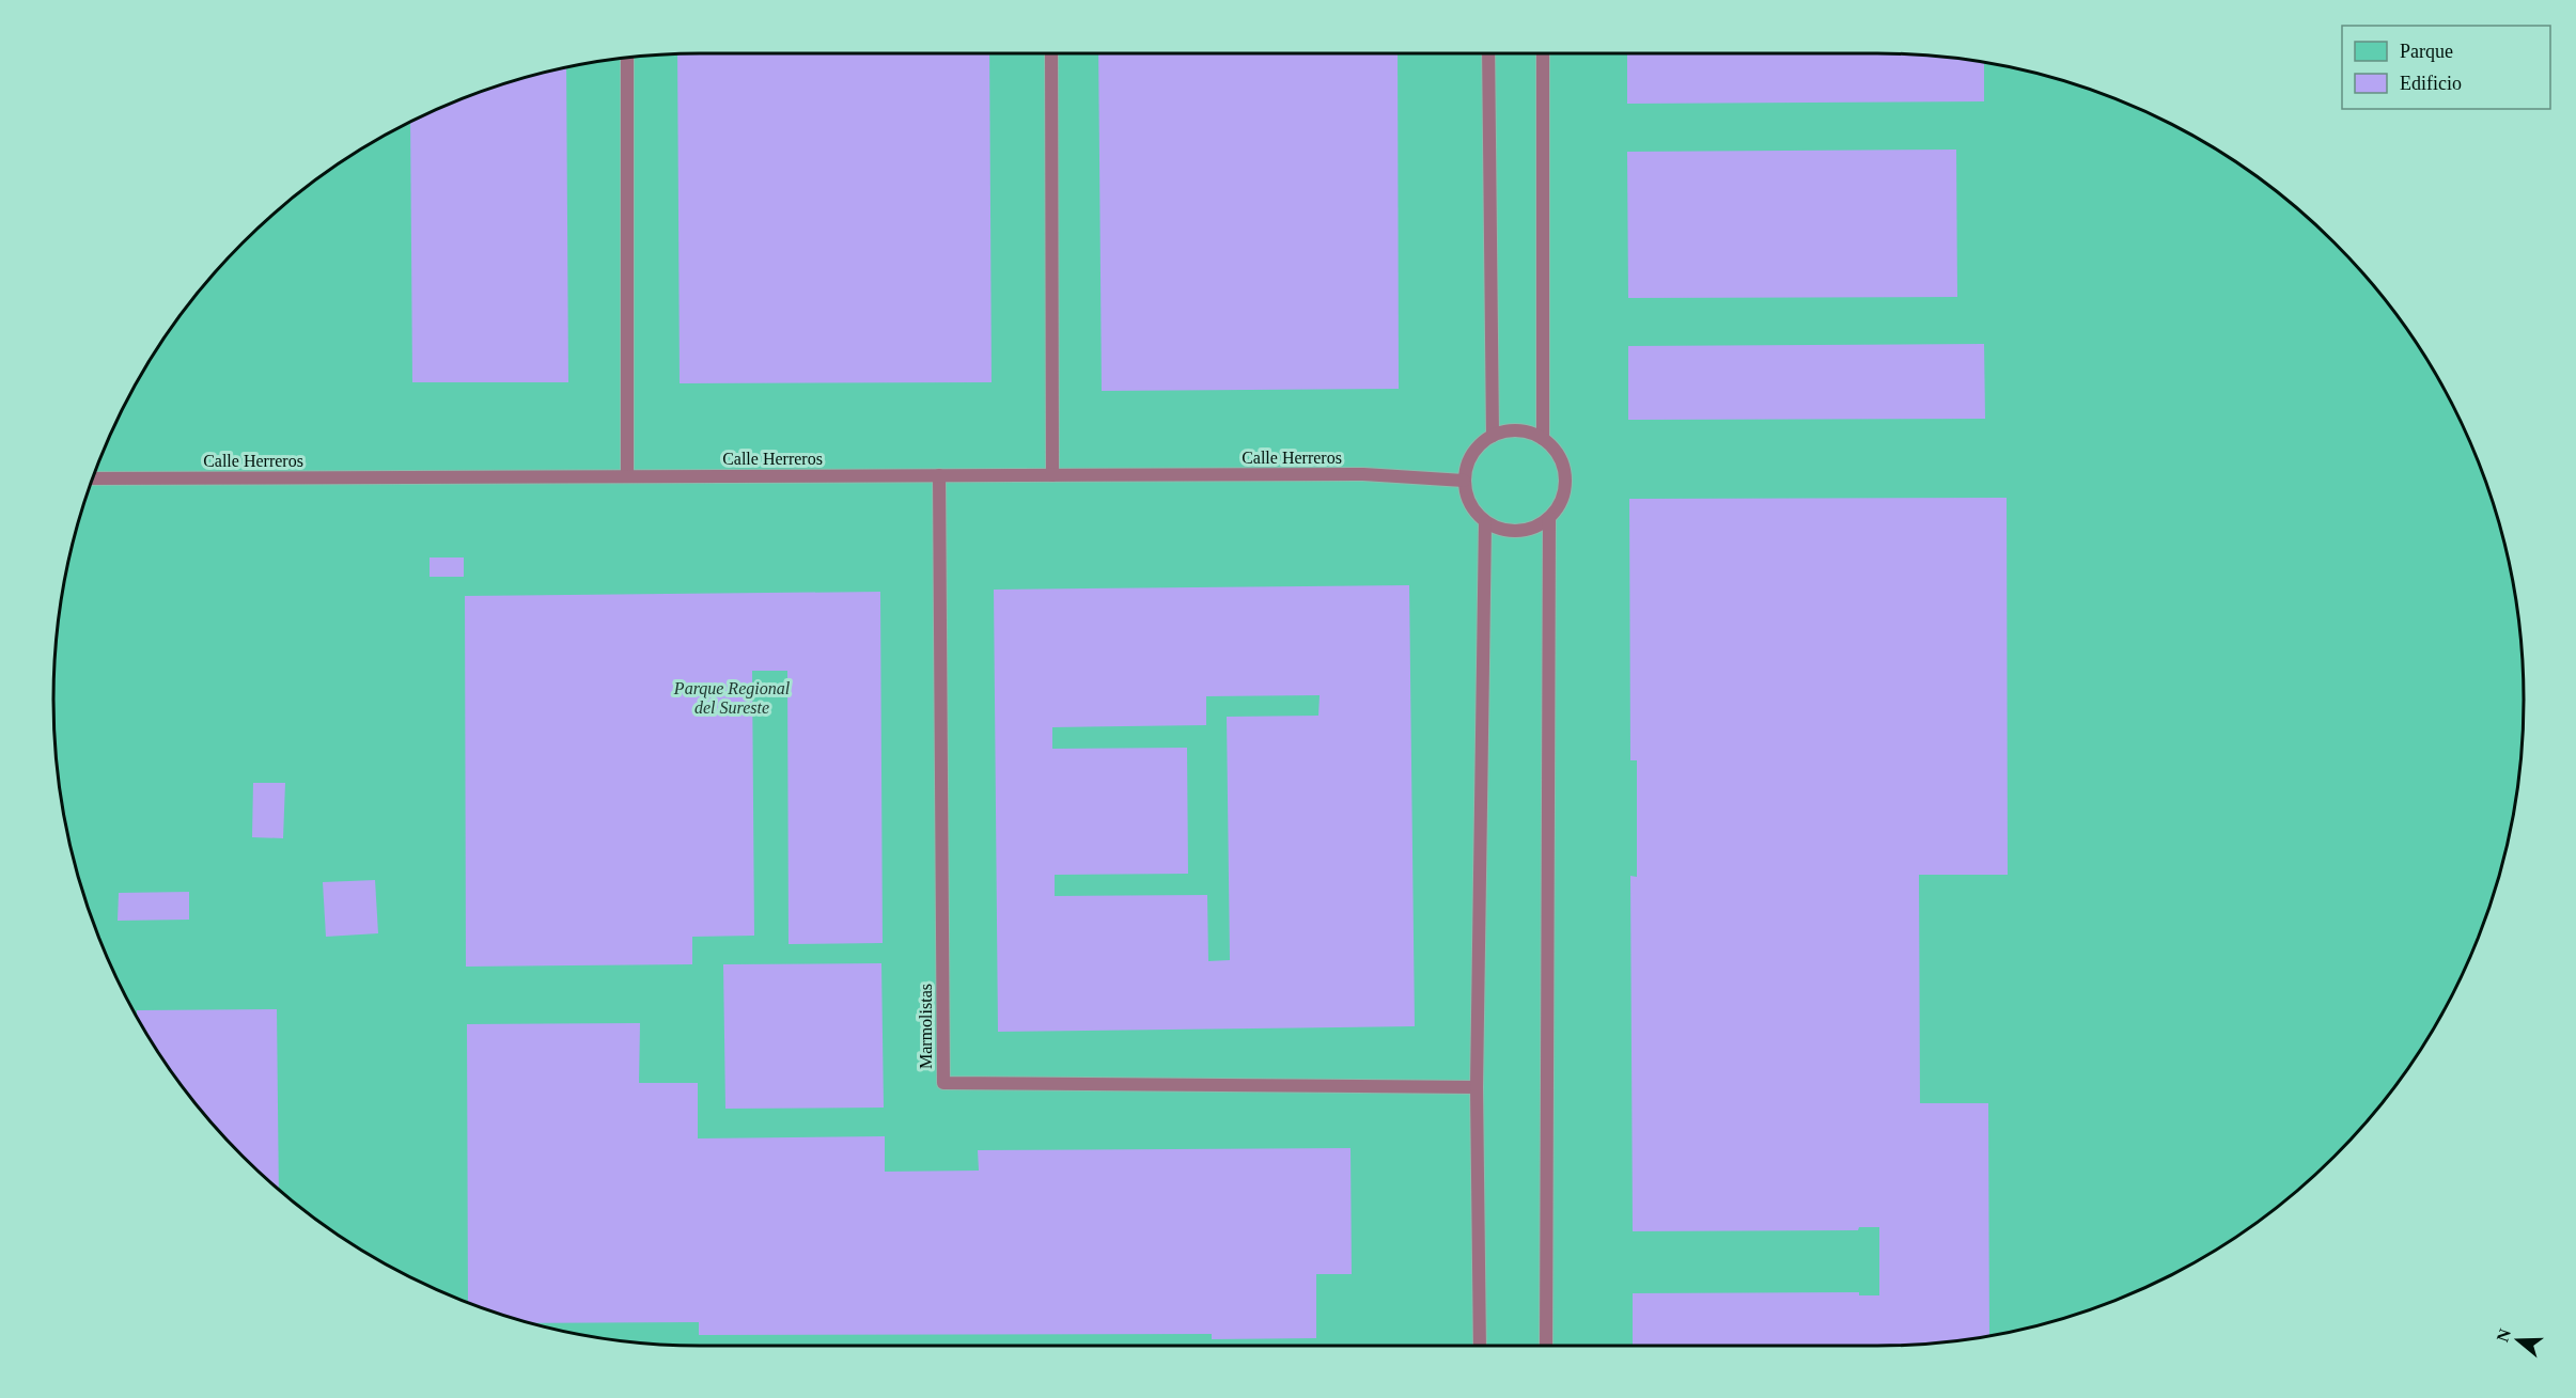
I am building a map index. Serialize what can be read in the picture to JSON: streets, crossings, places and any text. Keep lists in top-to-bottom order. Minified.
{"streets":{"lane":["Calle Herreros","Marmolistas"]},"crossings":[["Calle Herreros","Marmolistas"]],"parks":["Parque Regional del Sureste"],"legend":["Parque","Edificio"],"north":"left"}
